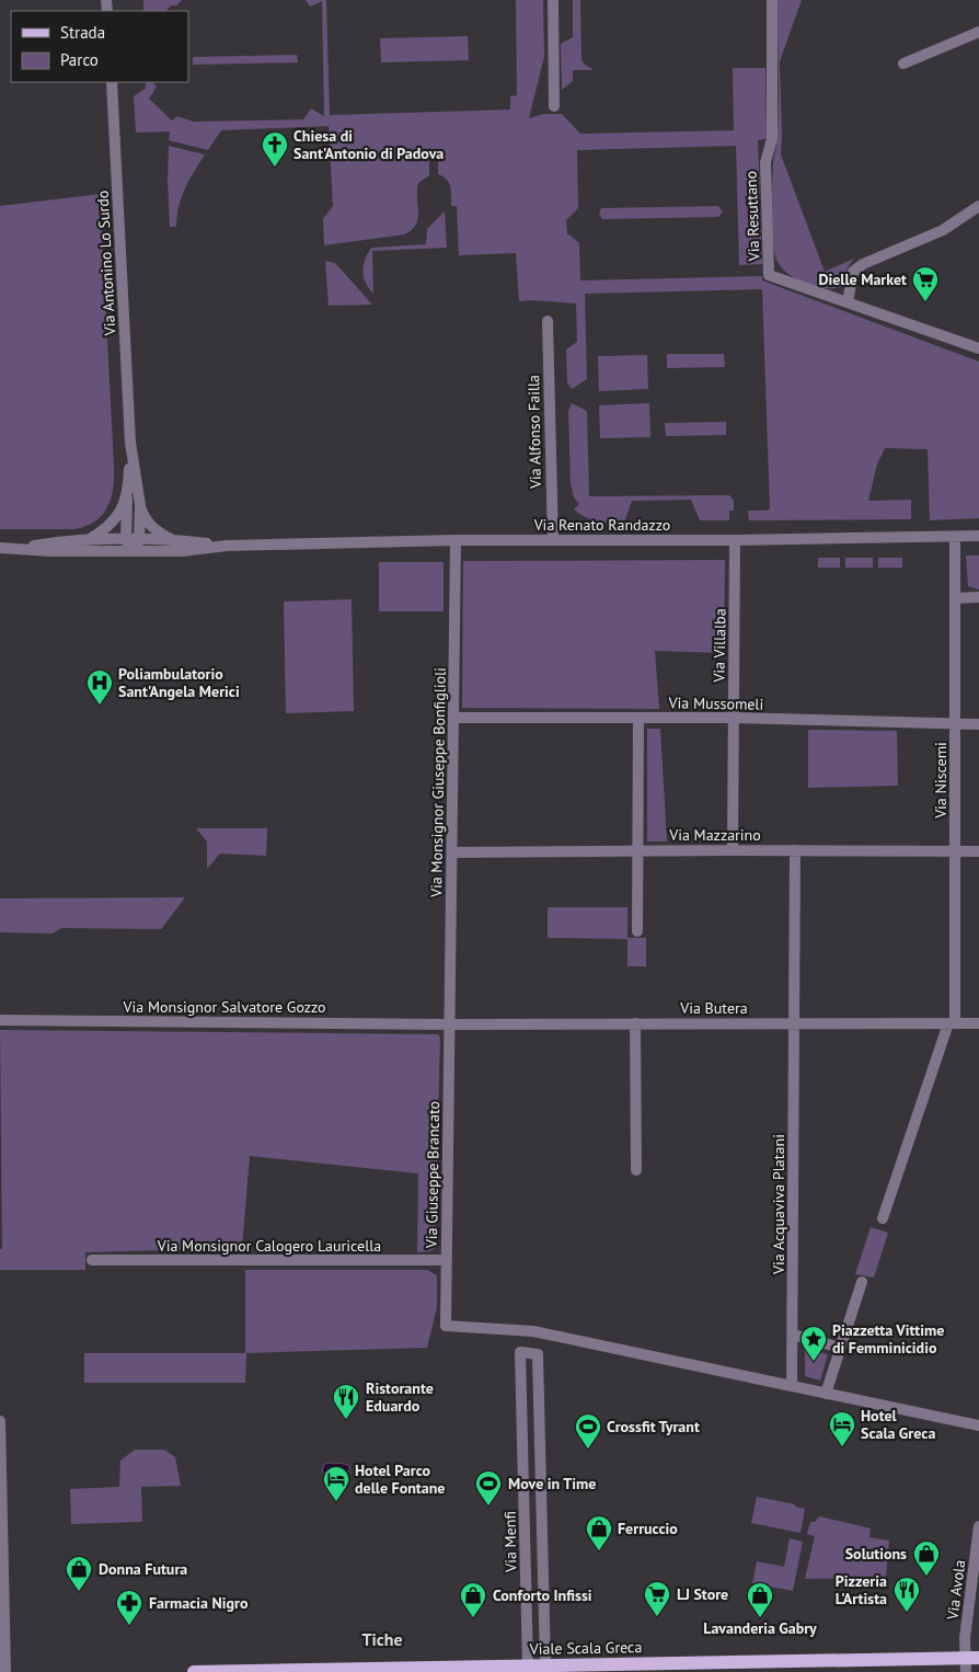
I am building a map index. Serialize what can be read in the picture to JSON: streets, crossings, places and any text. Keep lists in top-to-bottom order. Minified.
{"streets":{"main road":["Viale Scala Greca"],"street":["Via Resuttano","Via Antonino Lo Surdo","Via Alfonso Failla","Via Renato Randazzo","Via Villalba","Via Mussomeli","Via Niscemi","Via Monsignor Giuseppe Bonfiglioli","Via Mazzarino","Via Monsignor Salvatore Gozzo","Via Butera","Via Giuseppe Brancato","Via Acquaviva Platani","Via Monsignor Calogero Lauricella","Via Menfi","Via Avola"]},"crossings":[["Via Alfonso Failla","Via Renato Randazzo"],["Via Renato Randazzo","Via Villalba"],["Via Renato Randazzo","Via Niscemi"],["Via Renato Randazzo","Via Monsignor Giuseppe Bonfiglioli"],["Via Villalba","Via Mussomeli"],["Via Villalba","Via Mazzarino"],["Via Mussomeli","Via Niscemi"],["Via Mussomeli","Via Monsignor Giuseppe Bonfiglioli"],["Via Niscemi","Via Mazzarino"],["Via Niscemi","Via Butera"],["Via Monsignor Giuseppe Bonfiglioli","Via Mazzarino"],["Via Monsignor Giuseppe Bonfiglioli","Via Monsignor Salvatore Gozzo"],["Via Monsignor Giuseppe Bonfiglioli","Via Butera"],["Via Monsignor Giuseppe Bonfiglioli","Via Giuseppe Brancato"],["Via Mazzarino","Via Acquaviva Platani"],["Via Monsignor Salvatore Gozzo","Via Butera"],["Via Monsignor Salvatore Gozzo","Via Giuseppe Brancato"],["Via Butera","Via Giuseppe Brancato"],["Via Butera","Via Acquaviva Platani"],["Via Giuseppe Brancato","Via Acquaviva Platani"],["Via Giuseppe Brancato","Via Monsignor Calogero Lauricella"],["Via Menfi","Viale Scala Greca"],["Via Avola","Viale Scala Greca"]],"districts":["Tiche"],"places":{"church":["Chiesa di Sant'Antonio di Padova"],"supermarket":["Dielle Market","LJ Store"],"hospital":["Poliambulatorio Sant'Angela Merici"],"place":["Piazzetta Vittime di Femminicidio"],"restaurant":["Ristorante Eduardo","Pizzeria L'Artista"],"hotel":["Hotel Scala Greca","Hotel Parco delle Fontane"],"sports":["Crossfit Tyrant","Move in Time"],"shop":["Ferruccio","Solutions","Donna Futura","Conforto Infissi","Lavanderia Gabry"],"pharmacy":["Farmacia Nigro"]},"legend":["Strada","Parco"]}
